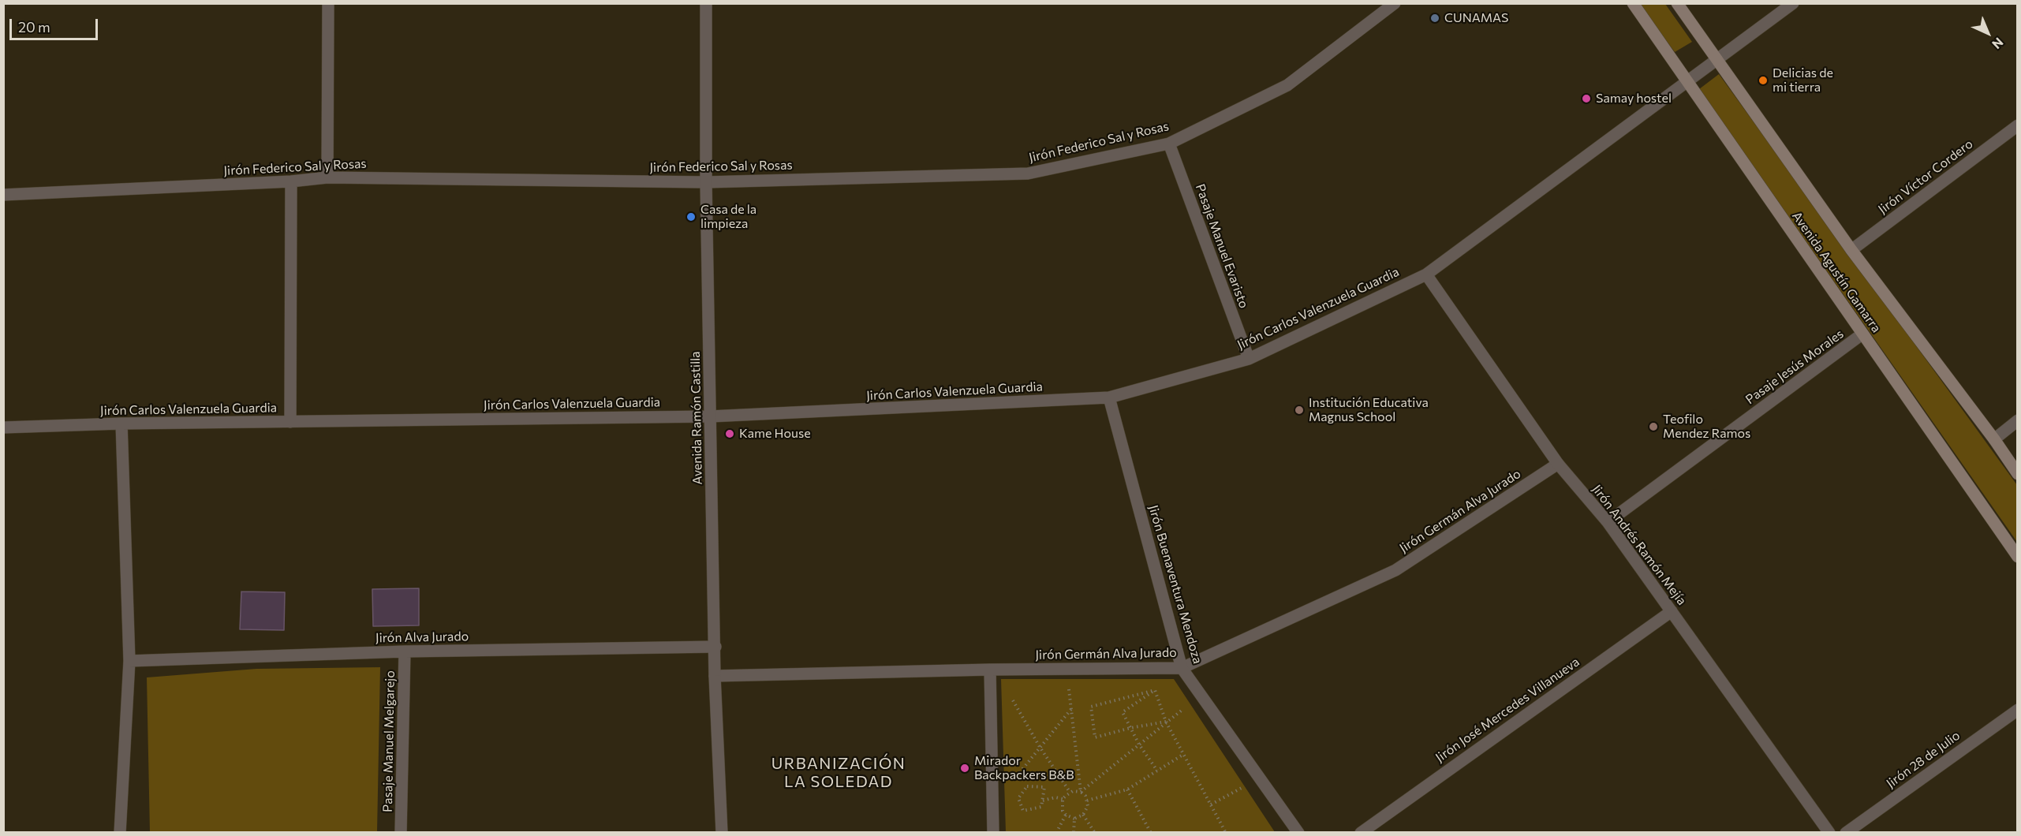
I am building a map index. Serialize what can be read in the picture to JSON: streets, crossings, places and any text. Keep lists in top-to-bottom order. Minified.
{"streets":{"main road":["Avenida Agustín Gamarra"],"street":["Jirón Federico Sal y Rosas","Jirón Víctor Cordero","Pasaje Manuel Evaristo","Jirón Carlos Valenzuela Guardia","Pasaje Jesús Morales","Avenida Ramón Castilla","Jirón Germán Alva Jurado","Jirón Andrés Ramón Mejía","Jirón Buenaventura Mendoza","Jirón Alva Jurado","Jirón José Mercedes Villanueva","Pasaje Manuel Melgarejo","Jirón 28 de Julio"]},"crossings":[["Jirón Federico Sal y Rosas","Pasaje Manuel Evaristo"],["Jirón Federico Sal y Rosas","Avenida Ramón Castilla"],["Jirón Víctor Cordero","Avenida Agustín Gamarra"],["Pasaje Manuel Evaristo","Jirón Carlos Valenzuela Guardia"],["Avenida Agustín Gamarra","Jirón Carlos Valenzuela Guardia"],["Avenida Agustín Gamarra","Pasaje Jesús Morales"],["Jirón Carlos Valenzuela Guardia","Avenida Ramón Castilla"],["Jirón Carlos Valenzuela Guardia","Jirón Andrés Ramón Mejía"],["Jirón Carlos Valenzuela Guardia","Jirón Buenaventura Mendoza"],["Pasaje Jesús Morales","Jirón Andrés Ramón Mejía"],["Avenida Ramón Castilla","Jirón Germán Alva Jurado"],["Avenida Ramón Castilla","Jirón Alva Jurado"],["Jirón Germán Alva Jurado","Jirón Andrés Ramón Mejía"],["Jirón Germán Alva Jurado","Jirón Buenaventura Mendoza"],["Jirón Andrés Ramón Mejía","Jirón José Mercedes Villanueva"],["Jirón Alva Jurado","Pasaje Manuel Melgarejo"]],"districts":["URBANIZACIÓN LA SOLEDAD"],"places":["CUNAMAS","Delicias de mi tierra","Samay hostel","Casa de la limpieza","Institución Educativa Magnus School","Teofilo Mendez Ramos","Kame House","Mirador Backpackers B&B"],"scale_bar":"20 m","north":"bottom right"}
